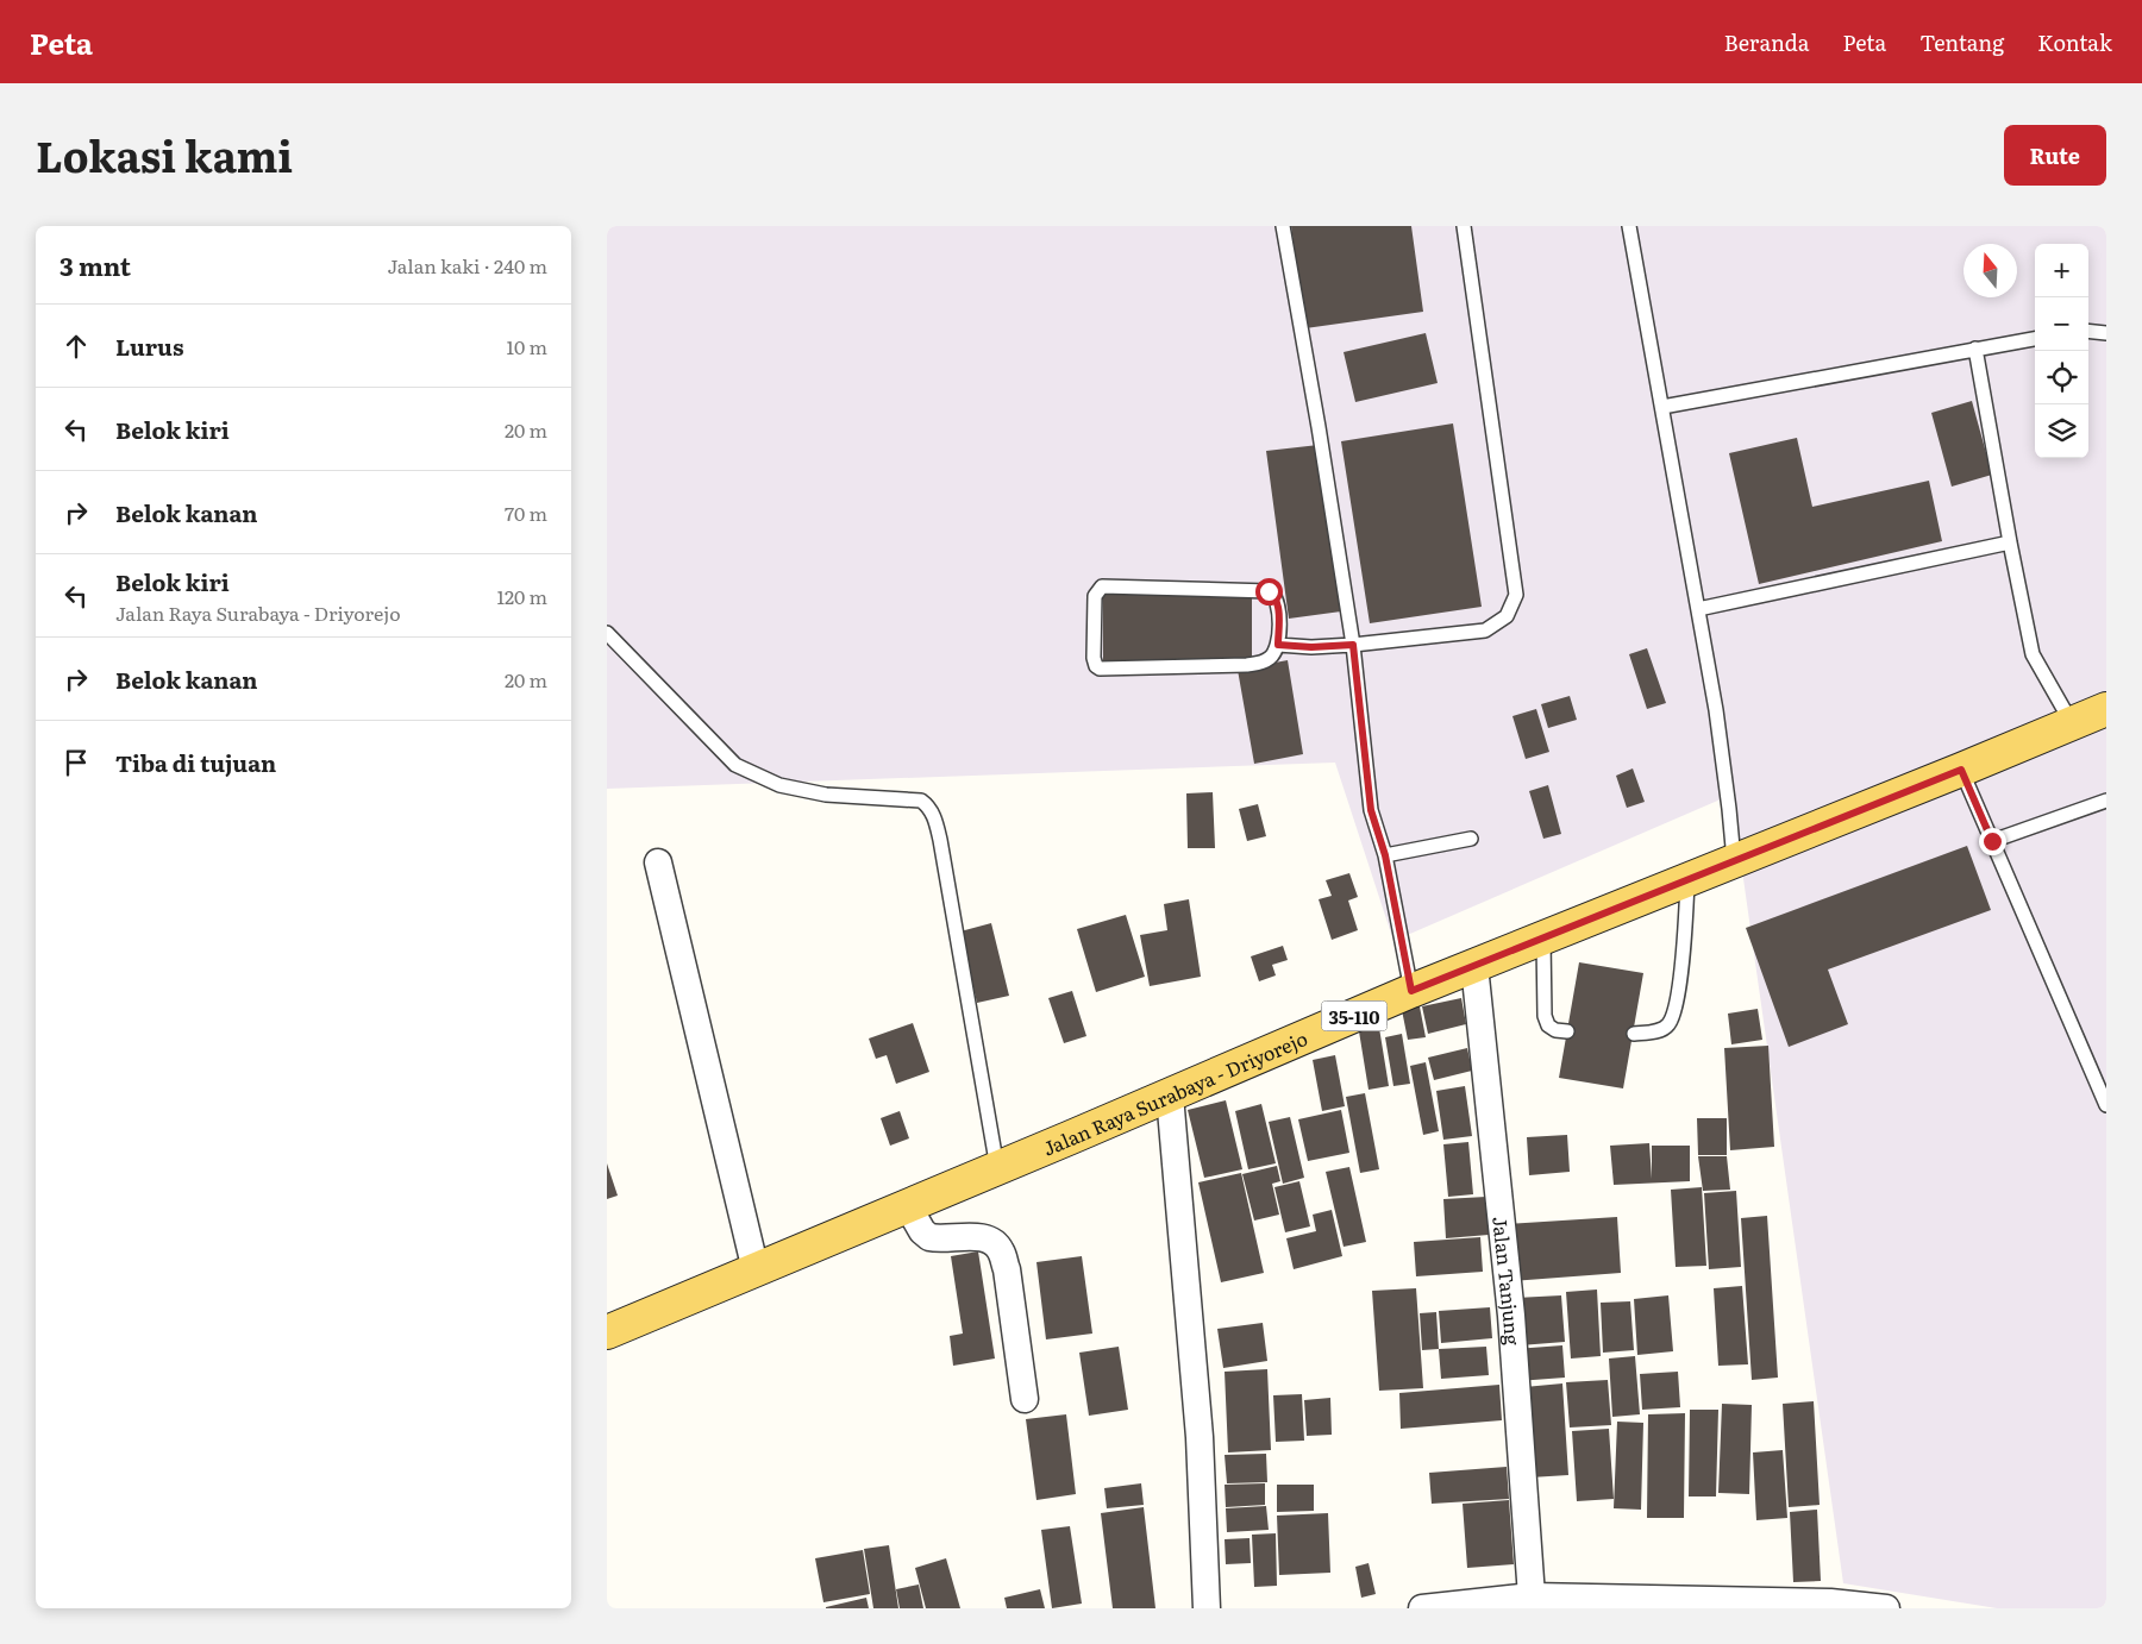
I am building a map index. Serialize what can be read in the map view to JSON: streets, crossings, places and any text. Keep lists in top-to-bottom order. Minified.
{"streets":{"main road":["35-110","Jalan Raya Surabaya - Driyorejo"],"street":["Jalan Tanjung"]},"crossings":[["Jalan Raya Surabaya - Driyorejo","Jalan Tanjung"]],"north":"top","page":{"header":"Peta","nav":["Beranda","Peta","Tentang","Kontak"],"title":"Lokasi kami","buttons":"Rute","heading":["3 mnt","Jalan kaki · 240 m"],"map_buttons":["+","−"],"list":[["Lurus","10 m"],["Belok kiri","20 m"],["Belok kanan","70 m"],["Belok kiri","Jalan Raya Surabaya - Driyorejo","120 m"],["Belok kanan","20 m"],"Tiba di tujuan"]}}
